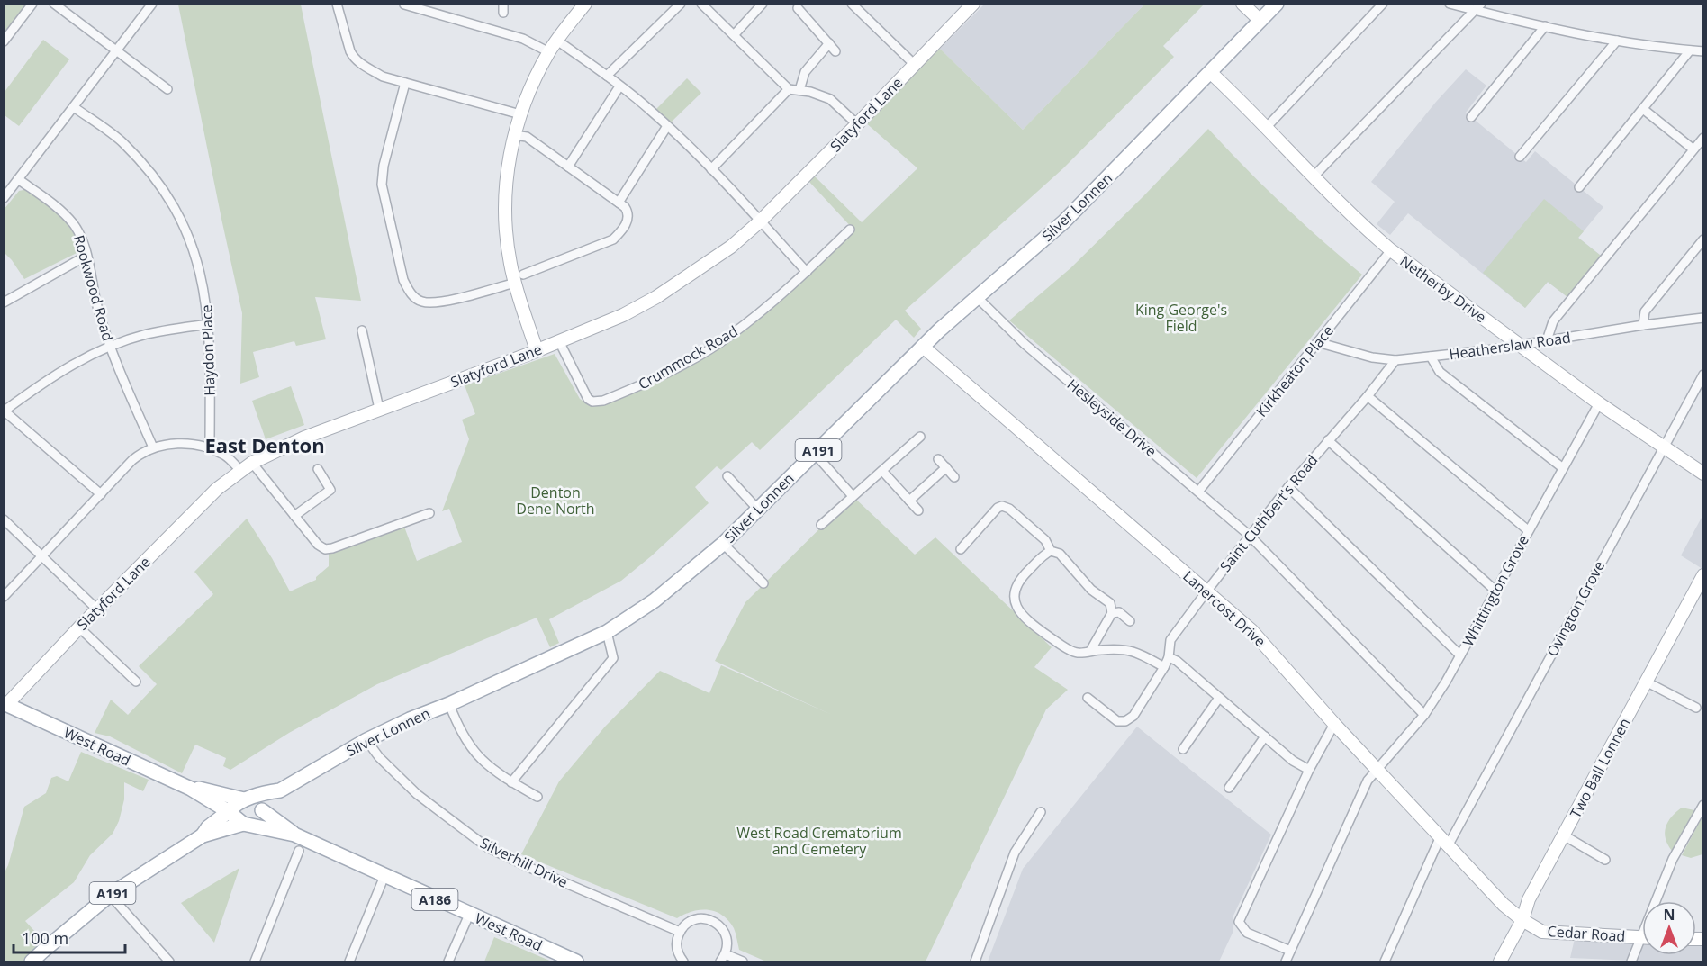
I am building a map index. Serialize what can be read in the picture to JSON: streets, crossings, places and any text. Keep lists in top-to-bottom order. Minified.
{"streets":{"main road":["Silver Lonnen","A191","West Road","A186"],"street":["Slatyford Lane","Rookwood Road","Netherby Drive","Heatherslaw Road","Haydon Place","Crummock Road","Kirkheaton Place","Hesleyside Drive","Saint Cuthbert's Road","Whittington Grove","Lanercost Drive","Ovington Grove","Two Ball Lonnen","Silverhill Drive","Cedar Road"]},"crossings":[["Slatyford Lane","Crummock Road"],["Slatyford Lane","West Road"],["Silver Lonnen","Netherby Drive"],["Silver Lonnen","Hesleyside Drive"],["Silver Lonnen","A191"],["Silver Lonnen","Lanercost Drive"],["Silver Lonnen","West Road"],["Silver Lonnen","Silverhill Drive"],["Silver Lonnen","A186"],["Netherby Drive","Heatherslaw Road"],["Netherby Drive","Kirkheaton Place"],["Netherby Drive","Whittington Grove"],["Netherby Drive","Ovington Grove"],["Heatherslaw Road","Kirkheaton Place"],["Heatherslaw Road","Saint Cuthbert's Road"],["Kirkheaton Place","Hesleyside Drive"],["Hesleyside Drive","Saint Cuthbert's Road"],["Hesleyside Drive","Whittington Grove"],["A191","West Road"],["A191","A186"],["Saint Cuthbert's Road","Lanercost Drive"],["Whittington Grove","Lanercost Drive"],["Lanercost Drive","Ovington Grove"],["Lanercost Drive","Two Ball Lonnen"],["Lanercost Drive","Cedar Road"],["West Road","A186"],["Two Ball Lonnen","Cedar Road"]],"districts":["East Denton"],"parks":["King George's Field","Denton Dene North","West Road Crematorium and Cemetery"],"scale_bar":"100 m","north":"top"}
